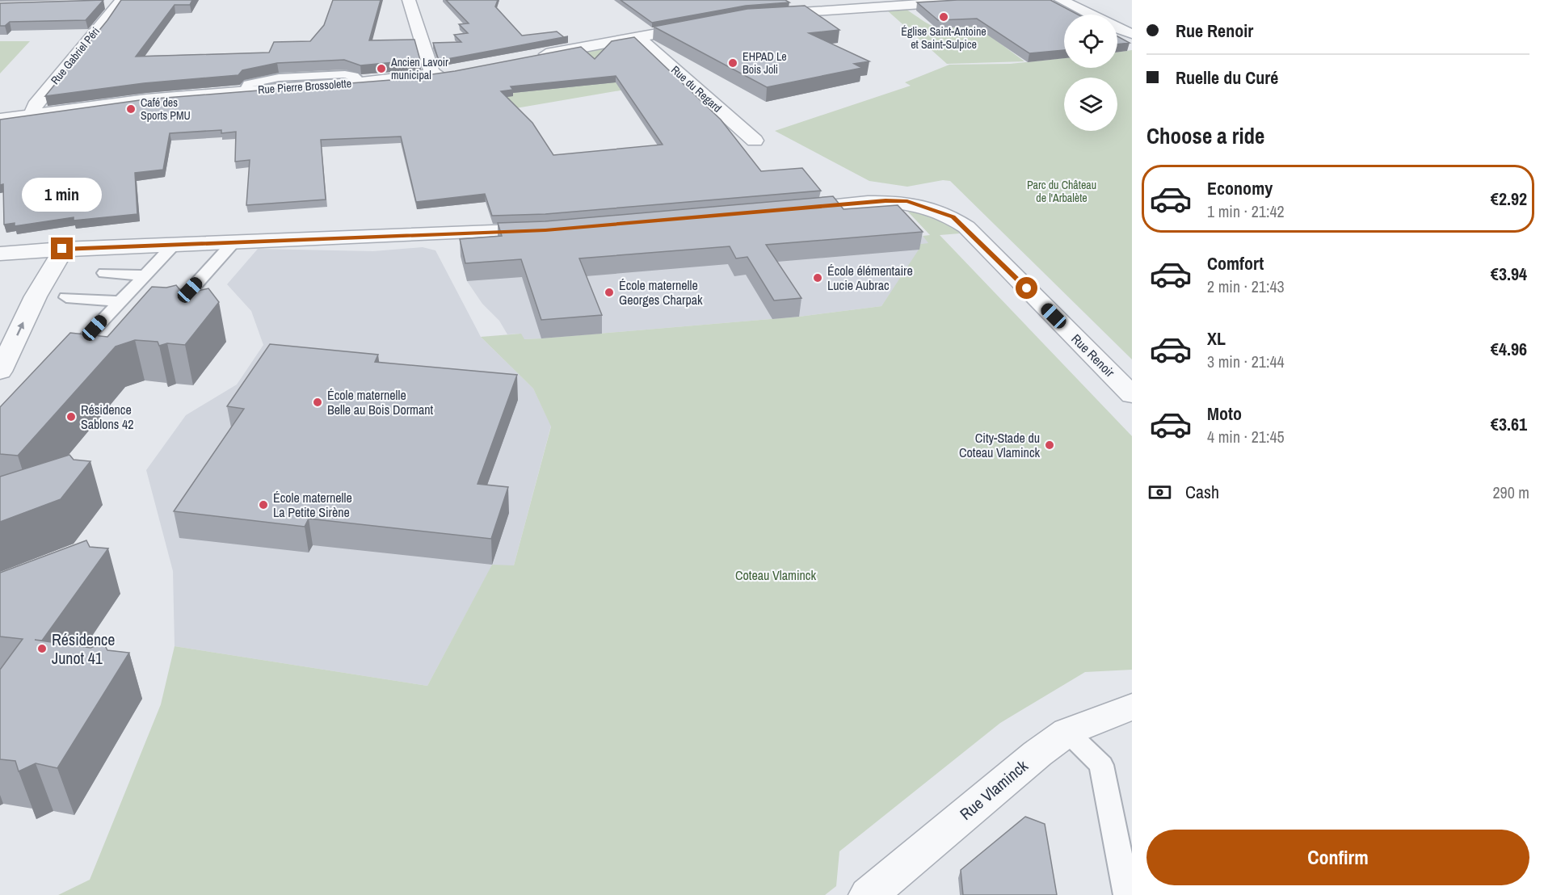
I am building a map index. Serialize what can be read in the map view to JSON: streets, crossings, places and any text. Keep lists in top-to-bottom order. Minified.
{"streets":{"street":["Rue Gabriel Péri","Rue Pierre Brossolette","Rue du Regard","Rue Renoir","Rue Vlaminck"]},"crossings":[["Rue Gabriel Péri","Rue Pierre Brossolette"]],"parks":["Parc du Château de l'Arbalète","Coteau Vlaminck"],"places":["Église Saint-Antoine et Saint-Sulpice","EHPAD Le Bois Joli","Ancien Lavoir municipal","Café des Sports PMU","École élémentaire Lucie Aubrac","École maternelle Georges Charpak","École maternelle Belle au Bois Dormant","Résidence Sablons 42","City-Stade du Coteau Vlaminck","École maternelle La Petite Sirène","Résidence Junot 41"],"page":{"banner":["Rue Renoir","Ruelle du Curé"],"heading":"Choose a ride","list":[{"name":"Economy","note":"1 min · 21:42","value":"€2.92"},{"name":"Comfort","note":"2 min · 21:43","value":"€3.94"},{"name":"XL","note":"3 min · 21:44","value":"€4.96"},{"name":"Moto","note":"4 min · 21:45","value":"€3.61"}],"bubble":"1 min","pay":["Cash","290 m"],"buttons":"Confirm"}}
